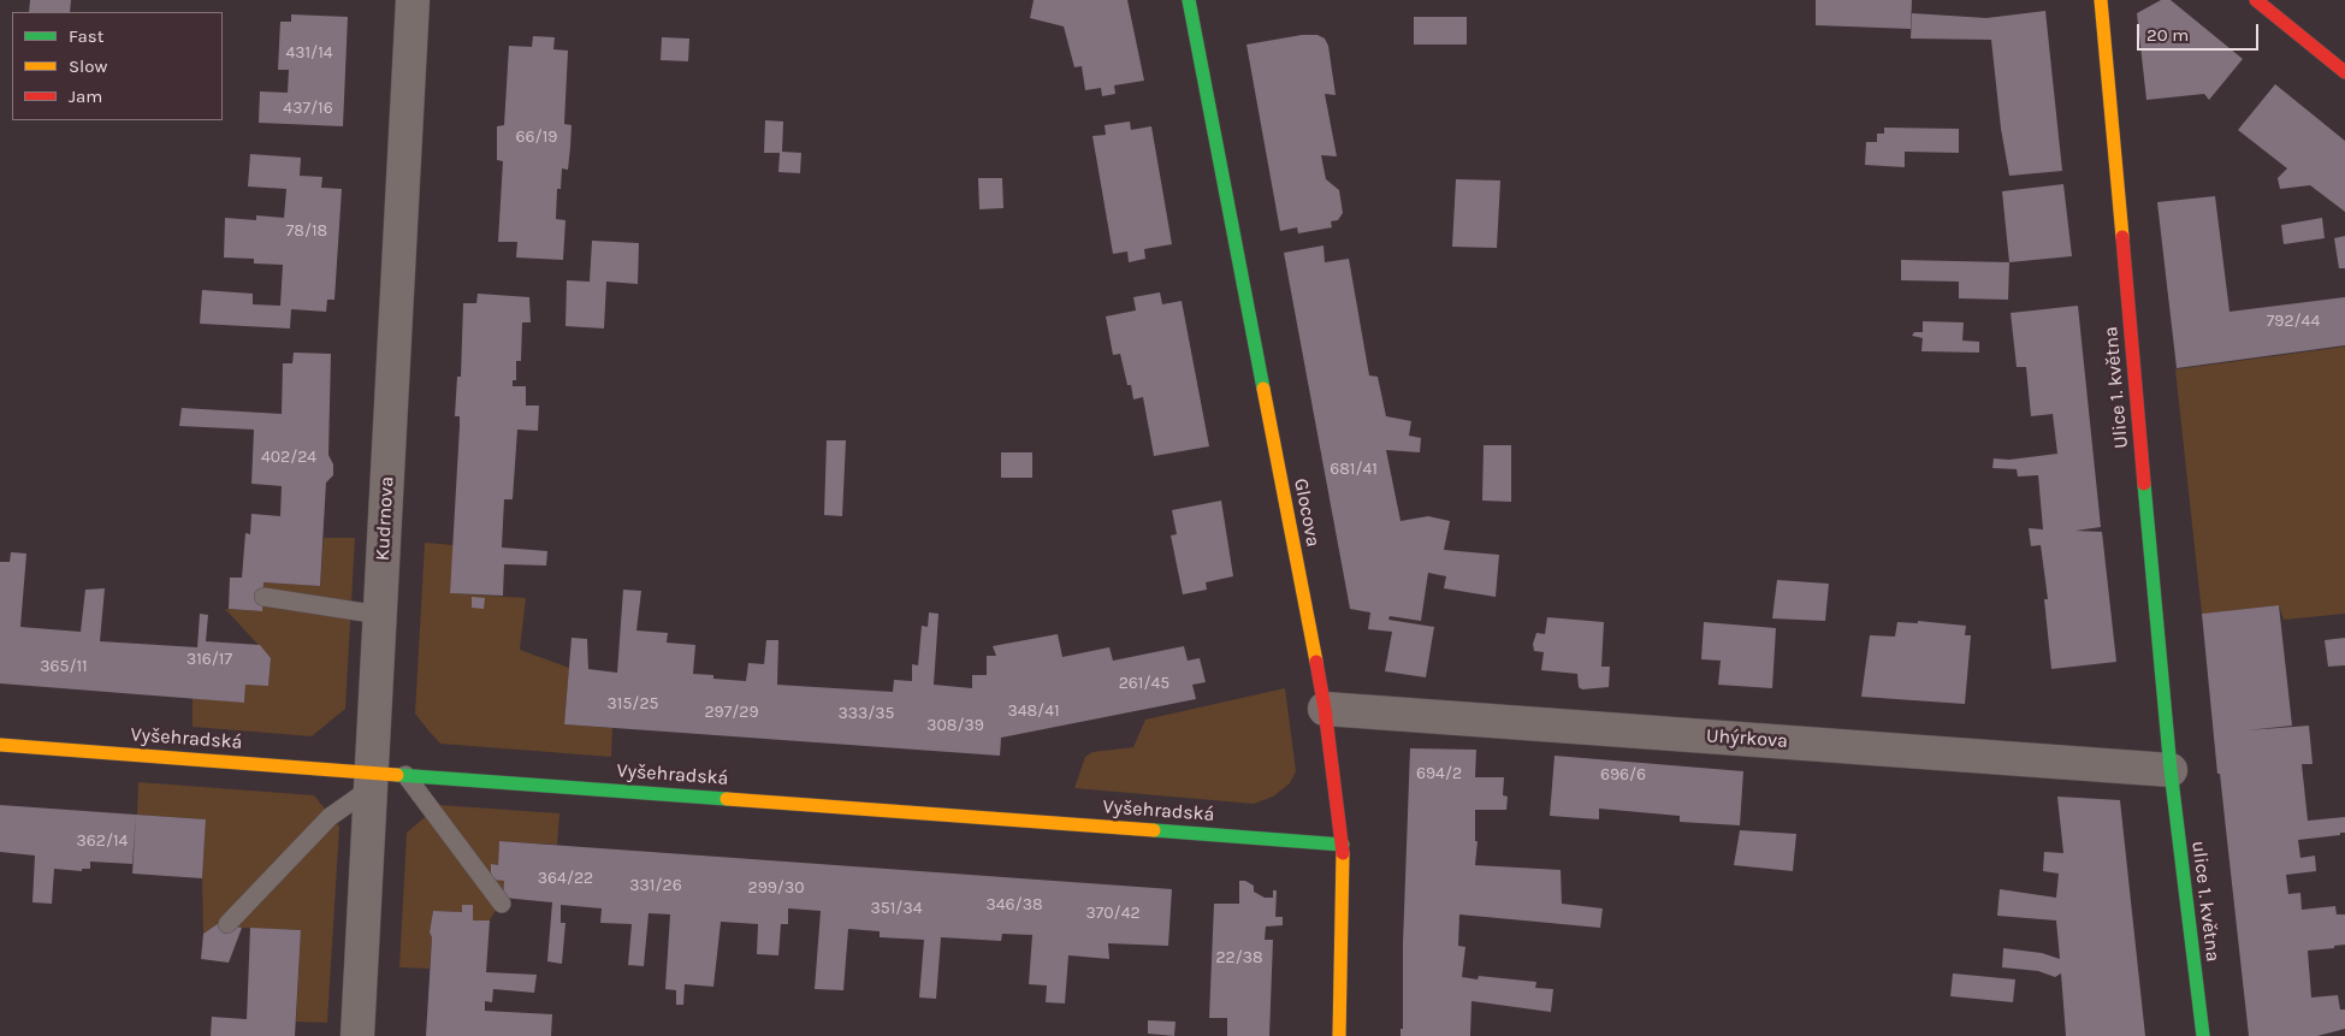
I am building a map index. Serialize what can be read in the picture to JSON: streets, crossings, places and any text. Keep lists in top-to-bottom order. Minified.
{"streets":{"street":["Ulice 1. května","Glocova","Kudrnova","Vyšehradská","Uhýrkova","ulice 1. května"]},"crossings":[["Ulice 1. května","Uhýrkova"],["Ulice 1. května","ulice 1. května"],["Glocova","Vyšehradská"],["Glocova","Uhýrkova"],["Kudrnova","Vyšehradská"],["Uhýrkova","ulice 1. května"]],"house_numbers":["431/14","437/16","66/19","78/18","792/44","402/24","681/41","316/17","365/11","261/45","315/25","348/41","297/29","333/35","308/39","694/2","696/6","362/14","364/22","331/26","299/30","346/38","351/34","370/42","22/38"],"legend":["Fast","Slow","Jam"],"scale_bar":"20 m"}
